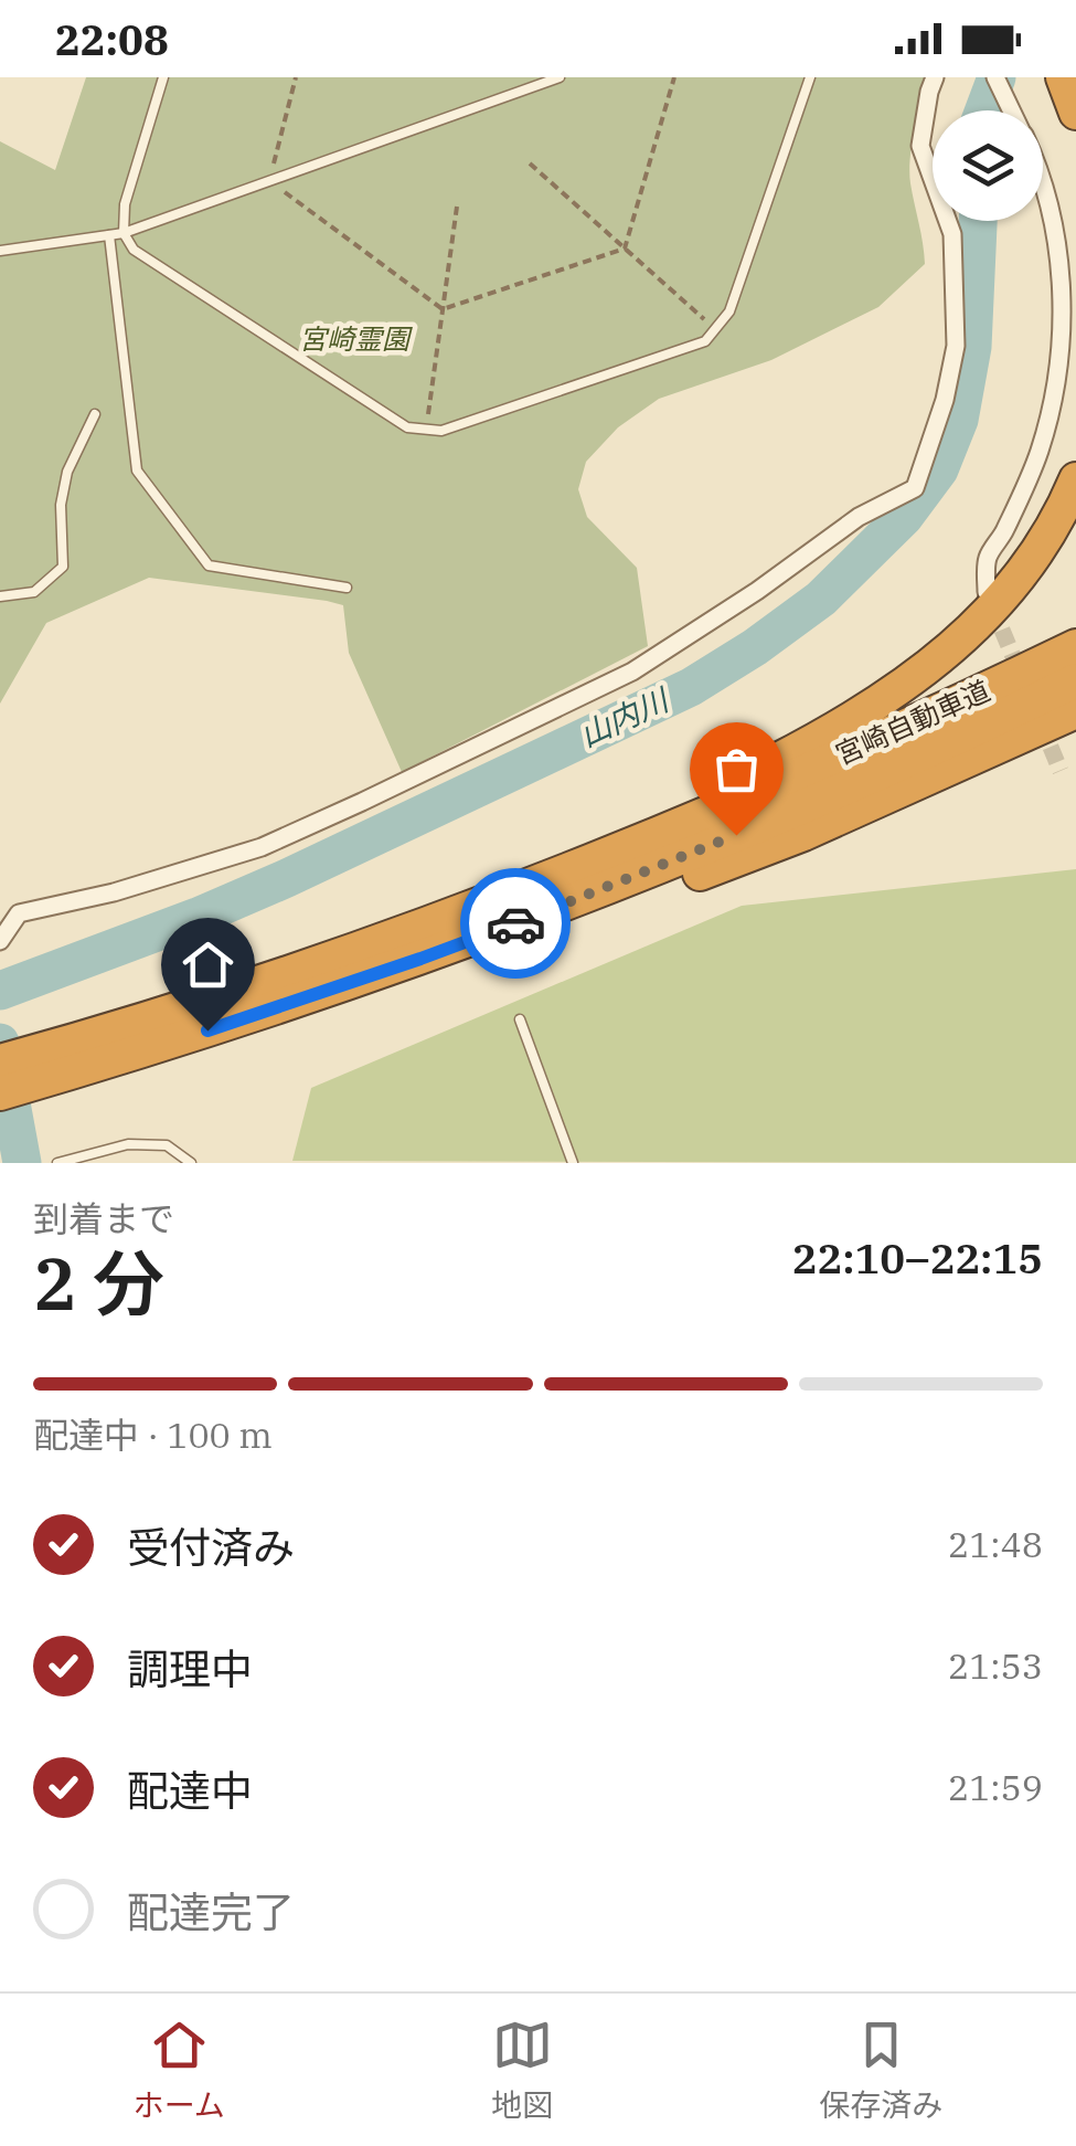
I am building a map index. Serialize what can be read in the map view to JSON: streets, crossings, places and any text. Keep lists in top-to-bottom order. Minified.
{"streets":{"highway":["宮崎自動車道"]},"water":["山内川"],"parks":["宮崎霊園"],"page":{"status":"22:08","heading":["2 分","到着まで","22:10–22:15"],"bar":"配達中 · 100 m","list":[["受付済み","21:48"],["調理中","21:53"],["配達中","21:59"],"配達完了"],"tabs":["ホーム","地図","保存済み"]}}
